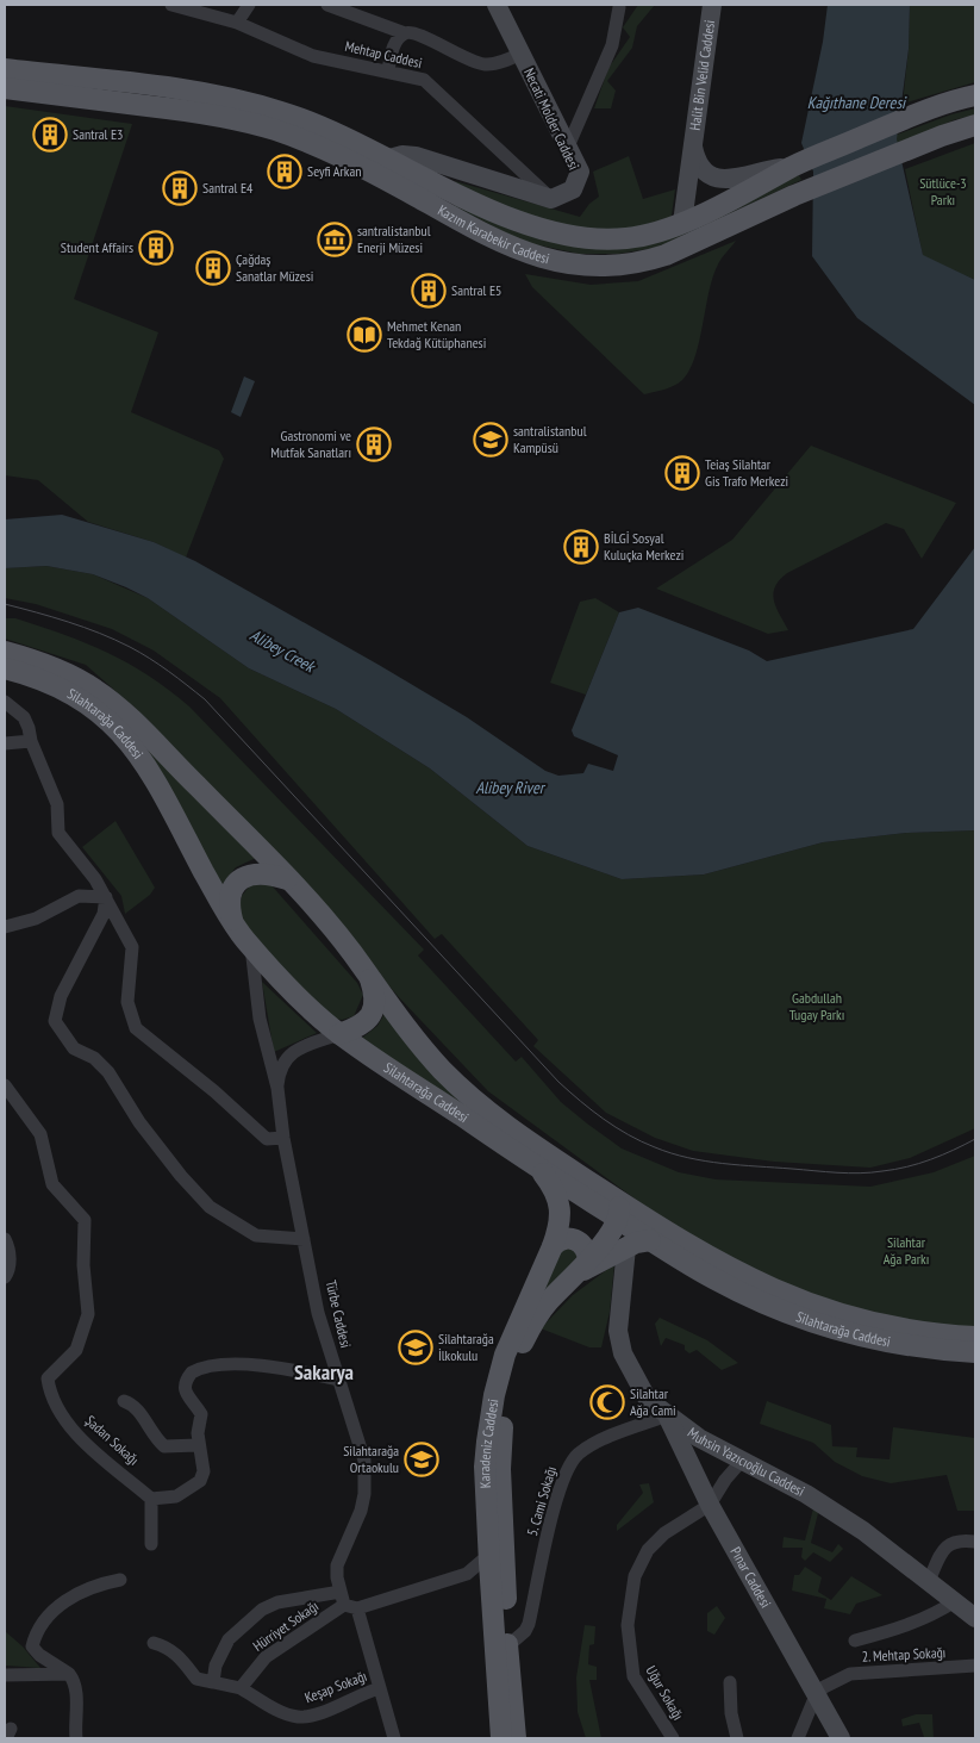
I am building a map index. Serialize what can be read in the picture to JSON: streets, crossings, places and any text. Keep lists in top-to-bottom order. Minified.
{"streets":{"main road":["Halit Bin Velid Caddesi","Necati Molder Caddesi","Kazım Karabekir Caddesi","Silahtarağa Caddesi","Karadeniz Caddesi","Muhsin Yazıcıoğlu Caddesi","Pınar Caddesi"],"street":["Mehtap Caddesi","Türbe Caddesi","Şadan Sokağı","5. Cami Sokağı","Hürriyet Sokağı","2. Mehtap Sokağı","Keşap Sokağı","Uğur Sokağı"]},"crossings":[["Mehtap Caddesi","Necati Molder Caddesi"],["Halit Bin Velid Caddesi","Kazım Karabekir Caddesi"],["Silahtarağa Caddesi","Türbe Caddesi"],["Silahtarağa Caddesi","Karadeniz Caddesi"],["Türbe Caddesi","Hürriyet Sokağı"],["Türbe Caddesi","Keşap Sokağı"],["Karadeniz Caddesi","5. Cami Sokağı"],["Muhsin Yazıcıoğlu Caddesi","5. Cami Sokağı"],["Muhsin Yazıcıoğlu Caddesi","Pınar Caddesi"],["Muhsin Yazıcıoğlu Caddesi","Uğur Sokağı"],["5. Cami Sokağı","Pınar Caddesi"],["Pınar Caddesi","2. Mehtap Sokağı"],["Pınar Caddesi","Uğur Sokağı"],["Hürriyet Sokağı","Keşap Sokağı"]],"districts":["Sakarya"],"water":["Kağıthane Deresi","Alibey Creek","Alibey River"],"parks":["Sütlüce-3 Parkı","Gabdullah Tugay Parkı","Silahtar Ağa Parkı"],"places":{"building":["Santral E3","Seyfi Arkan","Santral E4","Student Affairs","Çağdaş Sanatlar Müzesi","Santral E5","Gastronomi ve Mutfak Sanatları","Teiaş Silahtar Gis Trafo Merkezi","BİLGİ Sosyal Kuluçka Merkezi"],"museum":["santralistanbul Enerji Müzesi"],"library":["Mehmet Kenan Tekdağ Kütüphanesi"],"school or university":["santralistanbul Kampüsü","Silahtarağa İlkokulu","Silahtarağa Ortaokulu"],"mosque":["Silahtar Ağa Cami"]}}
